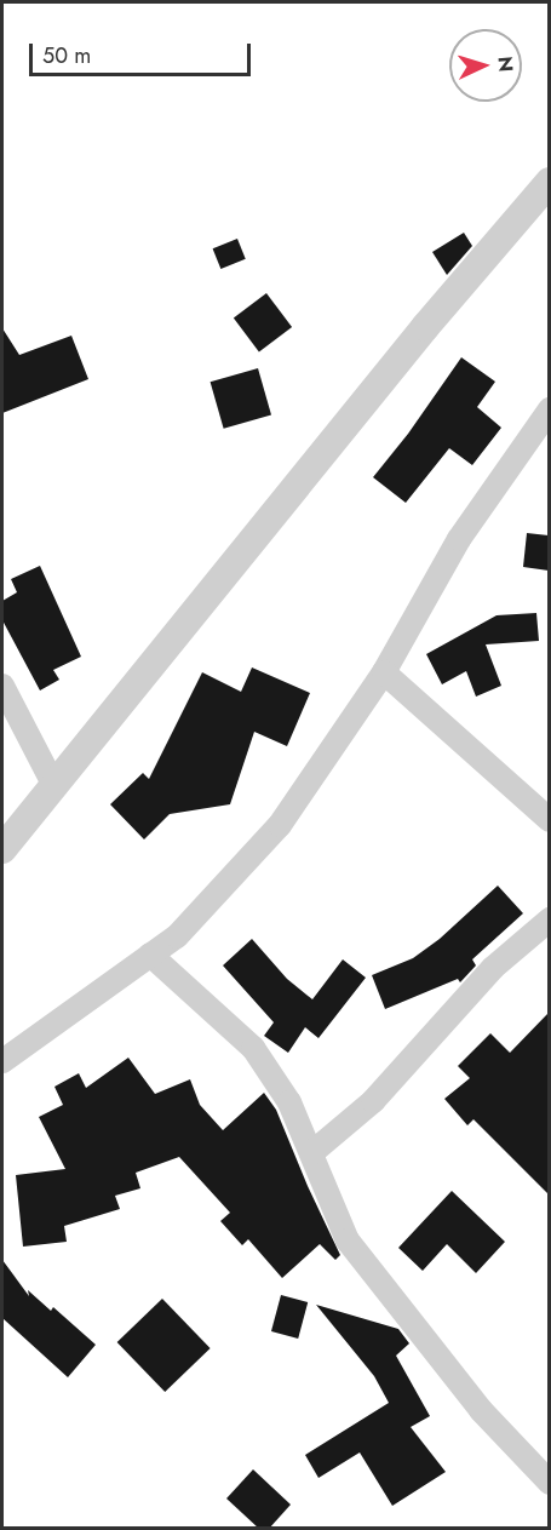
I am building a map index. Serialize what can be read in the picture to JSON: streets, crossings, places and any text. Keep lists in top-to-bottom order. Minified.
{"scale_bar":"50 m","north":"right"}
